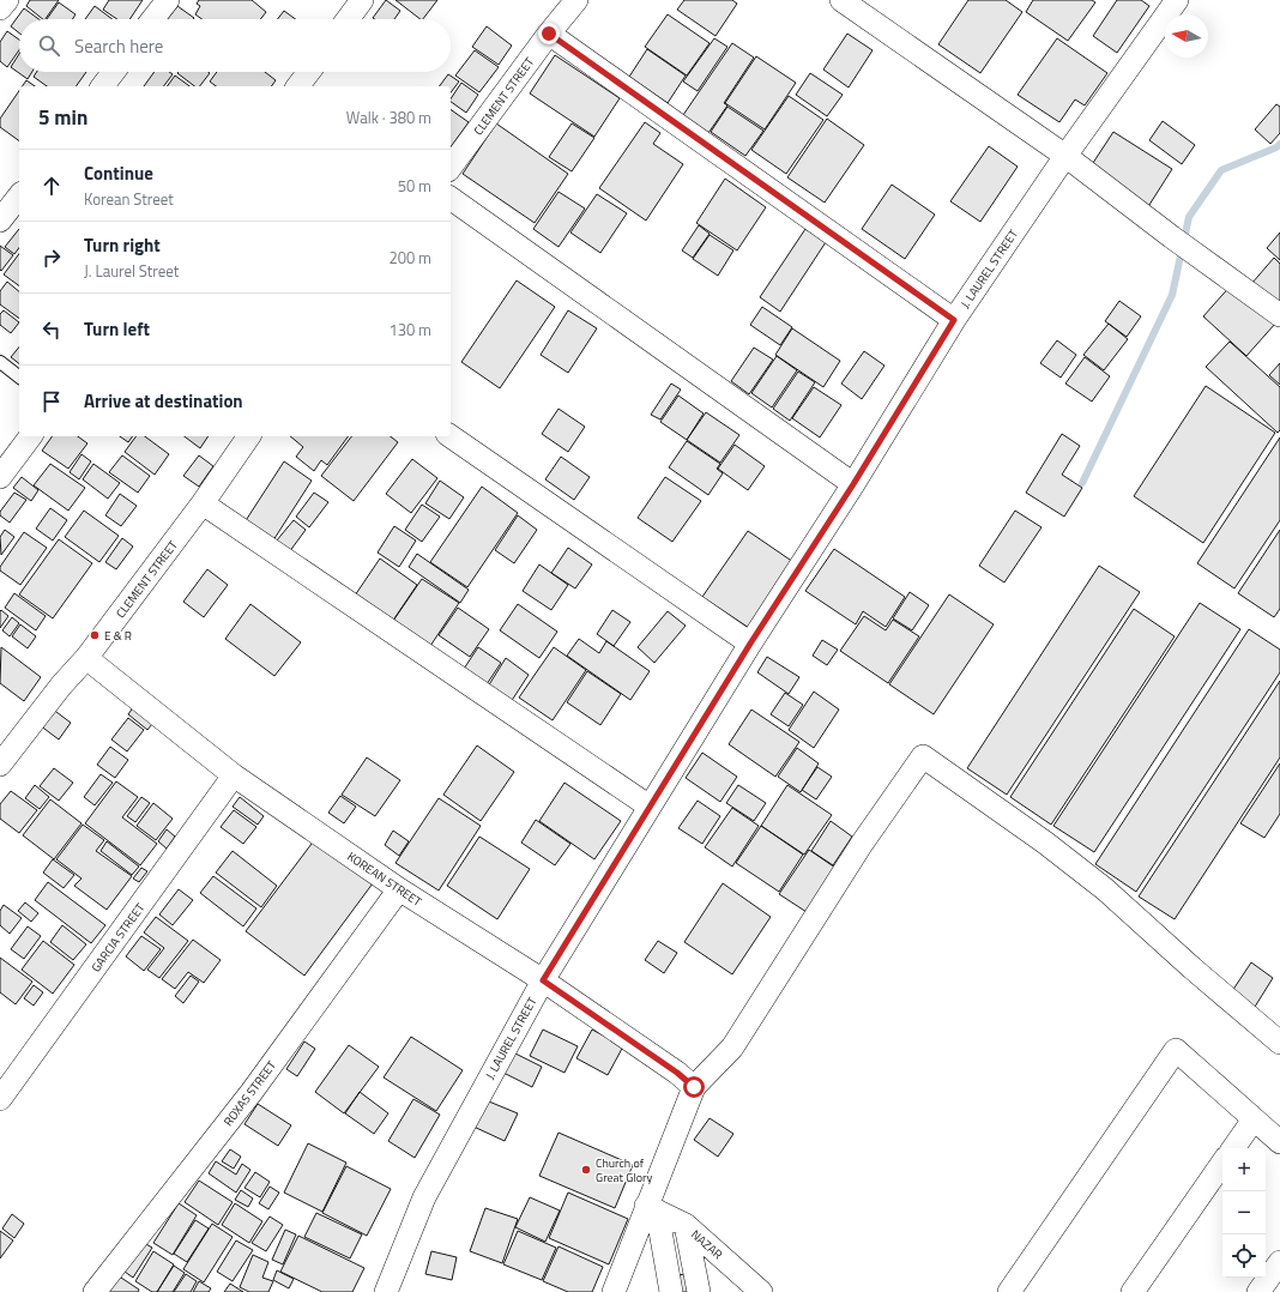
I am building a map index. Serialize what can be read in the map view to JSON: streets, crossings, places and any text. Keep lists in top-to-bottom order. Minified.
{"streets":{"street":["CLEMENT STREET","J. LAUREL STREET","KOREAN STREET","GARCIA STREET","ROXAS STREET","NAZAR"]},"crossings":[["CLEMENT STREET","KOREAN STREET"],["J. LAUREL STREET","KOREAN STREET"],["KOREAN STREET","GARCIA STREET"],["KOREAN STREET","ROXAS STREET"]],"places":["E & R","Church of Great Glory"],"north":"left","page":{"search":"Search here","heading":["5 min","Walk · 380 m"],"list":[["Continue","Korean Street","50 m"],["Turn right","J. Laurel Street","200 m"],["Turn left","130 m"],"Arrive at destination"],"map_buttons":["+","−"]}}
